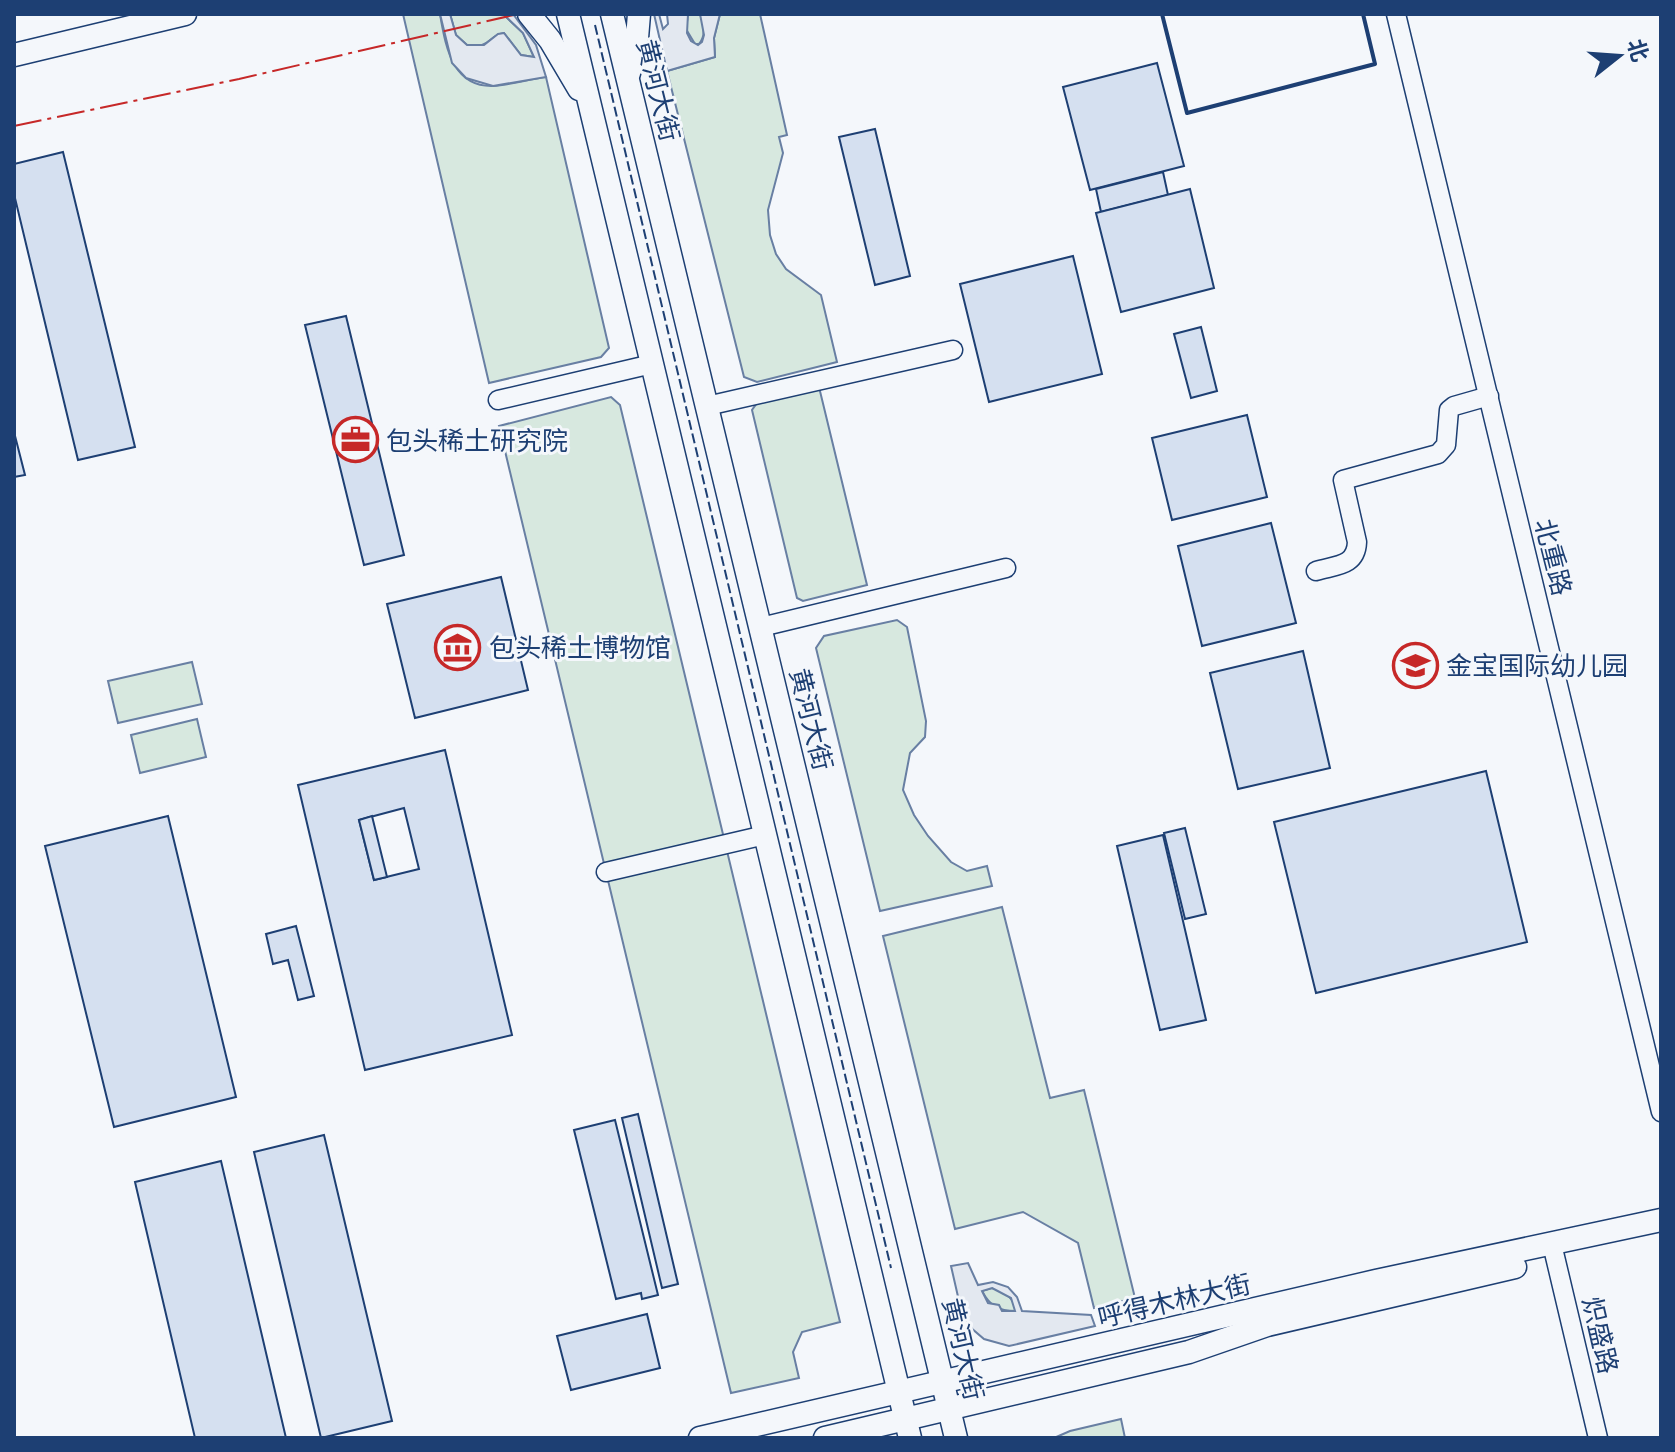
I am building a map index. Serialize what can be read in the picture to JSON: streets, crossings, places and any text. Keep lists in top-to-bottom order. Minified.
{"streets":{"main road":["黄河大街","呼得木林大街"],"street":["北重路","炽盛路"]},"crossings":[["黄河大街","呼得木林大街"],["呼得木林大街","炽盛路"]],"places":{"office":["包头稀土研究院"],"museum":["包头稀土博物馆"],"school or university":["金宝国际幼儿园"]},"north":"right"}
